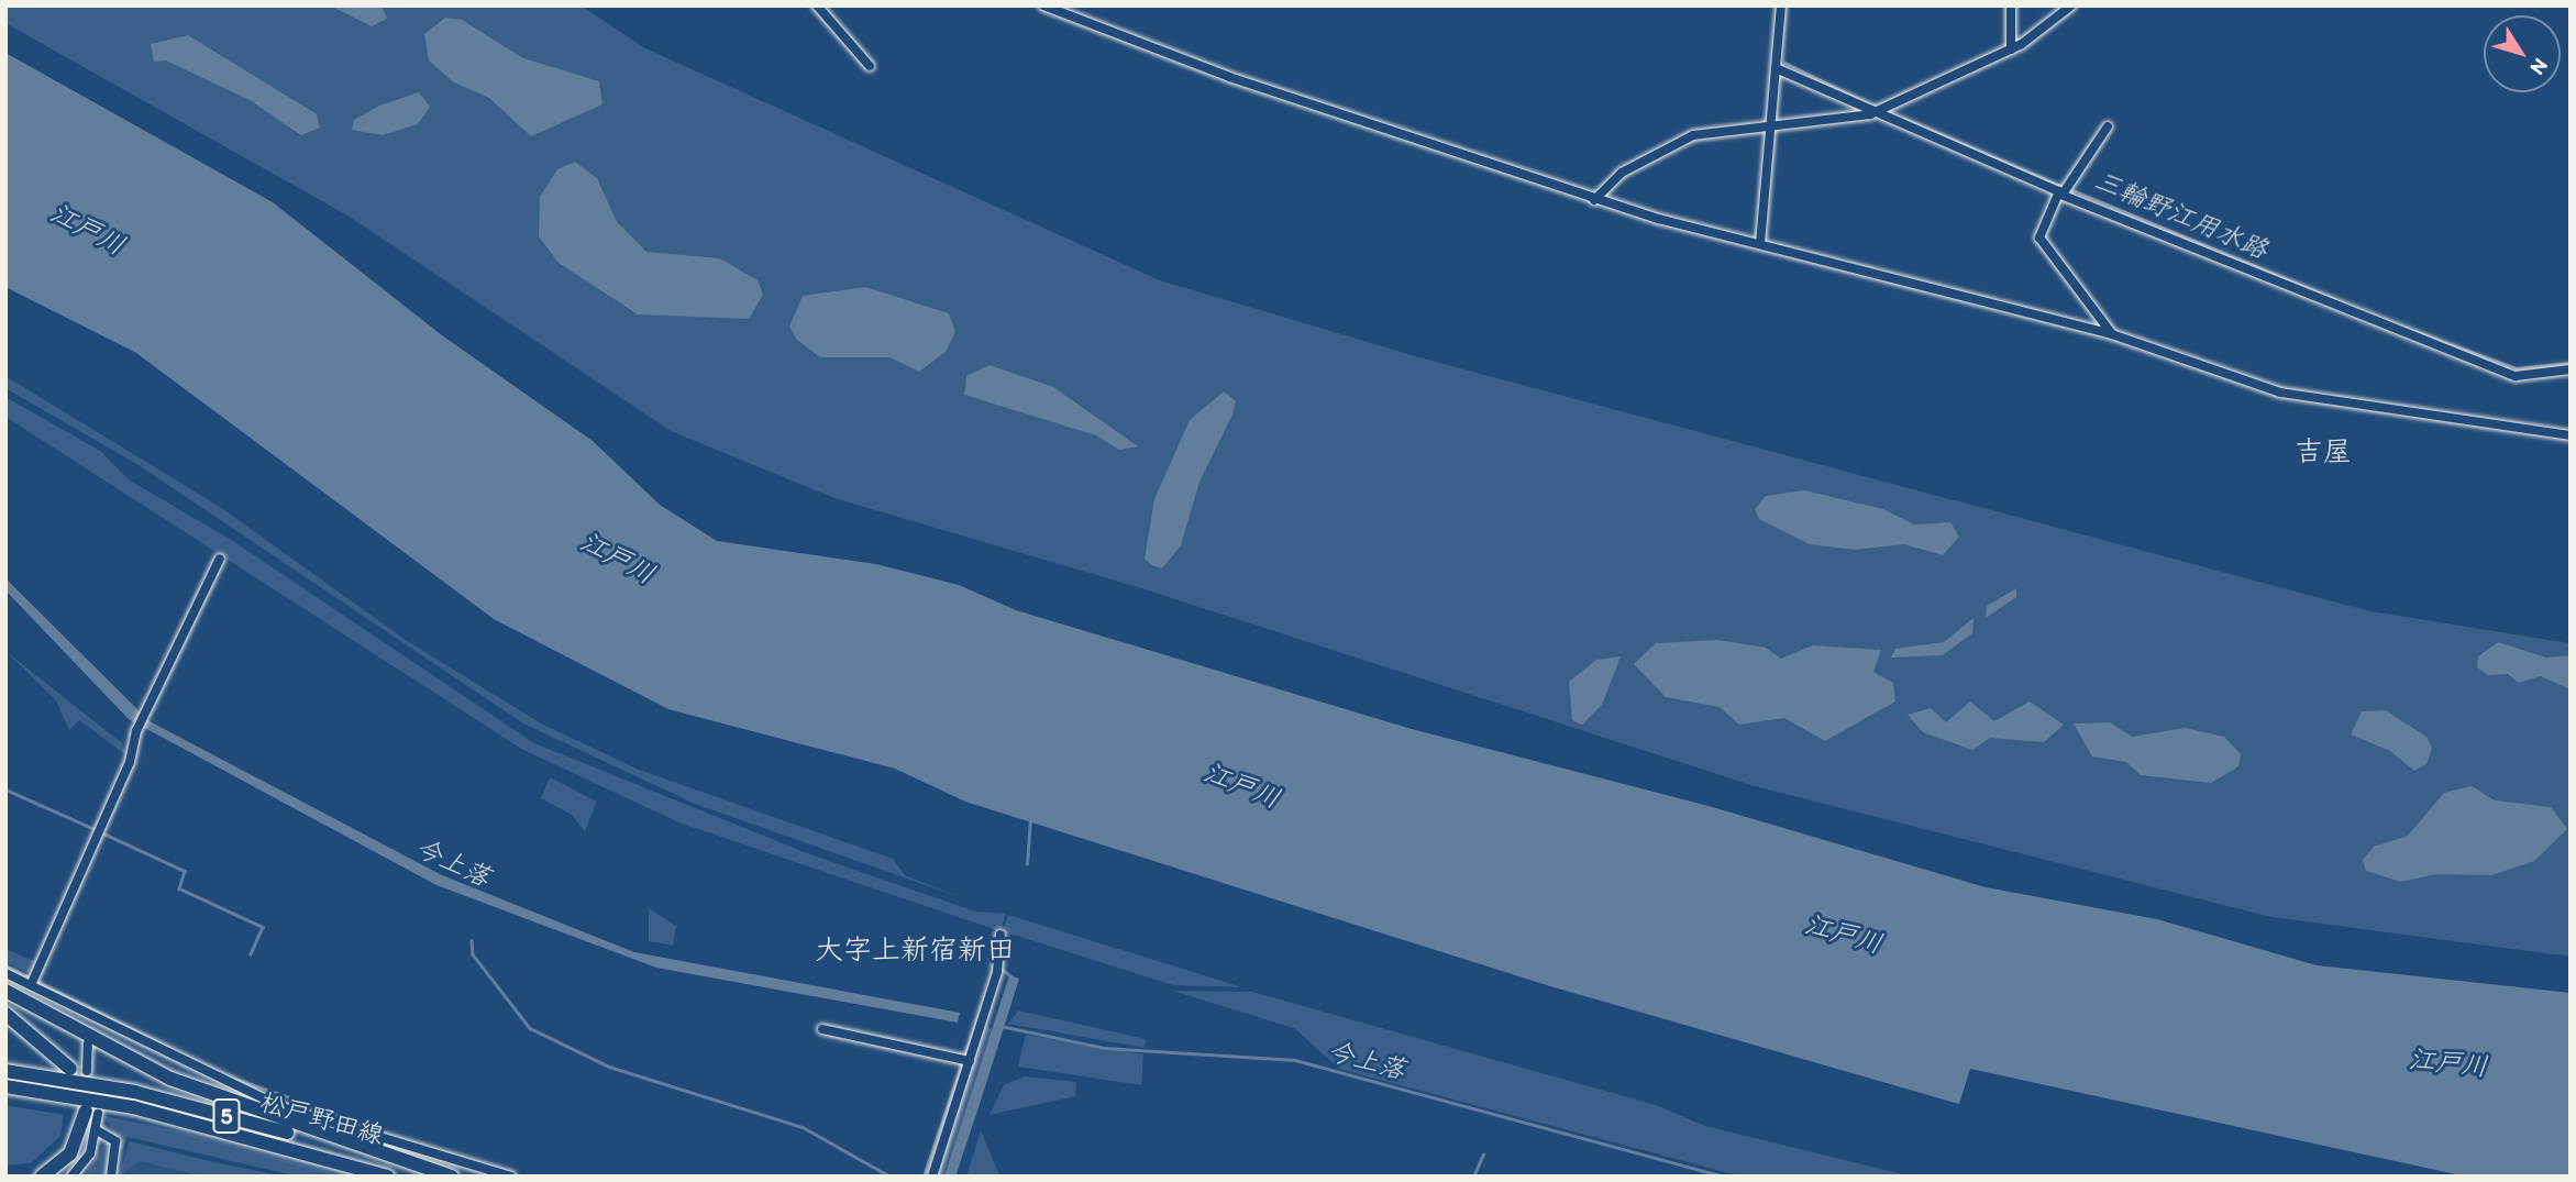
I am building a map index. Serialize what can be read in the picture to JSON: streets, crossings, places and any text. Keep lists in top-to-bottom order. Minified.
{"streets":{"main road":["5","松戸野田線"]},"districts":["吉屋","大字上新宿新田"],"water":["三輪野江用水路","江戸川","今上落"],"north":"bottom right"}
